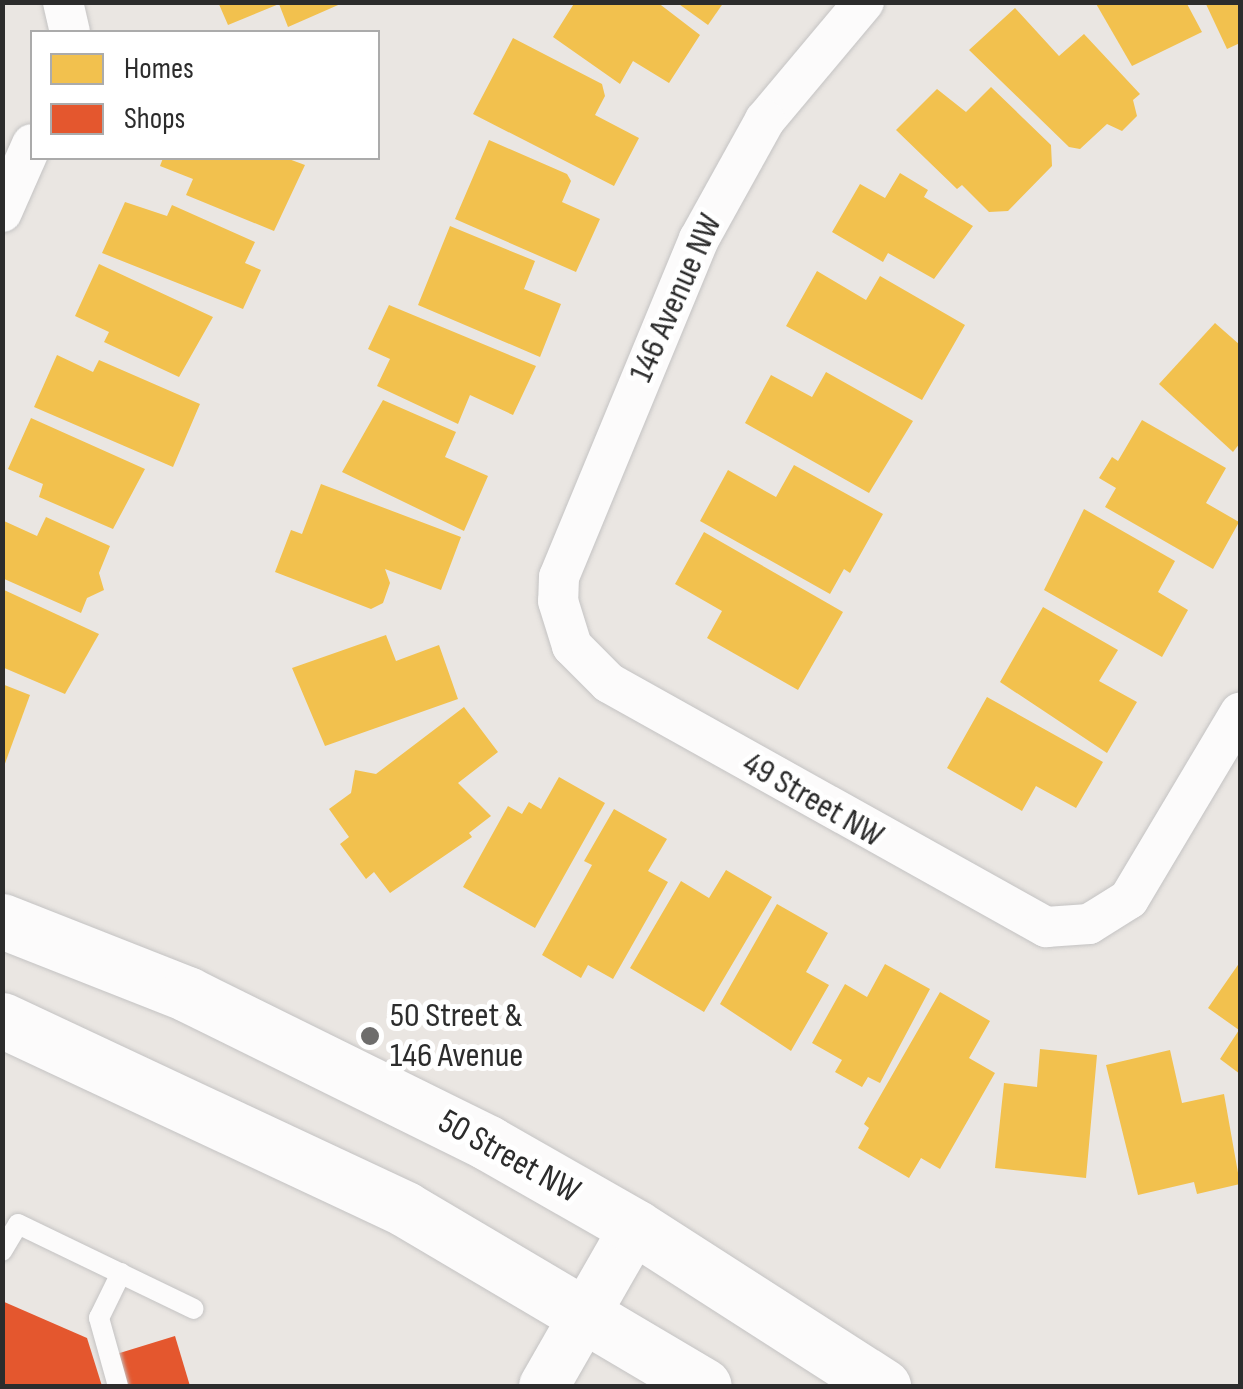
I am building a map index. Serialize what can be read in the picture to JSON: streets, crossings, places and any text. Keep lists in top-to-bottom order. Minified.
{"streets":{"main road":["50 Street NW"],"street":["146 Avenue NW","49 Street NW"]},"crossings":[["146 Avenue NW","49 Street NW"]],"places":["50 Street & 146 Avenue"],"legend":["Homes","Shops"]}
